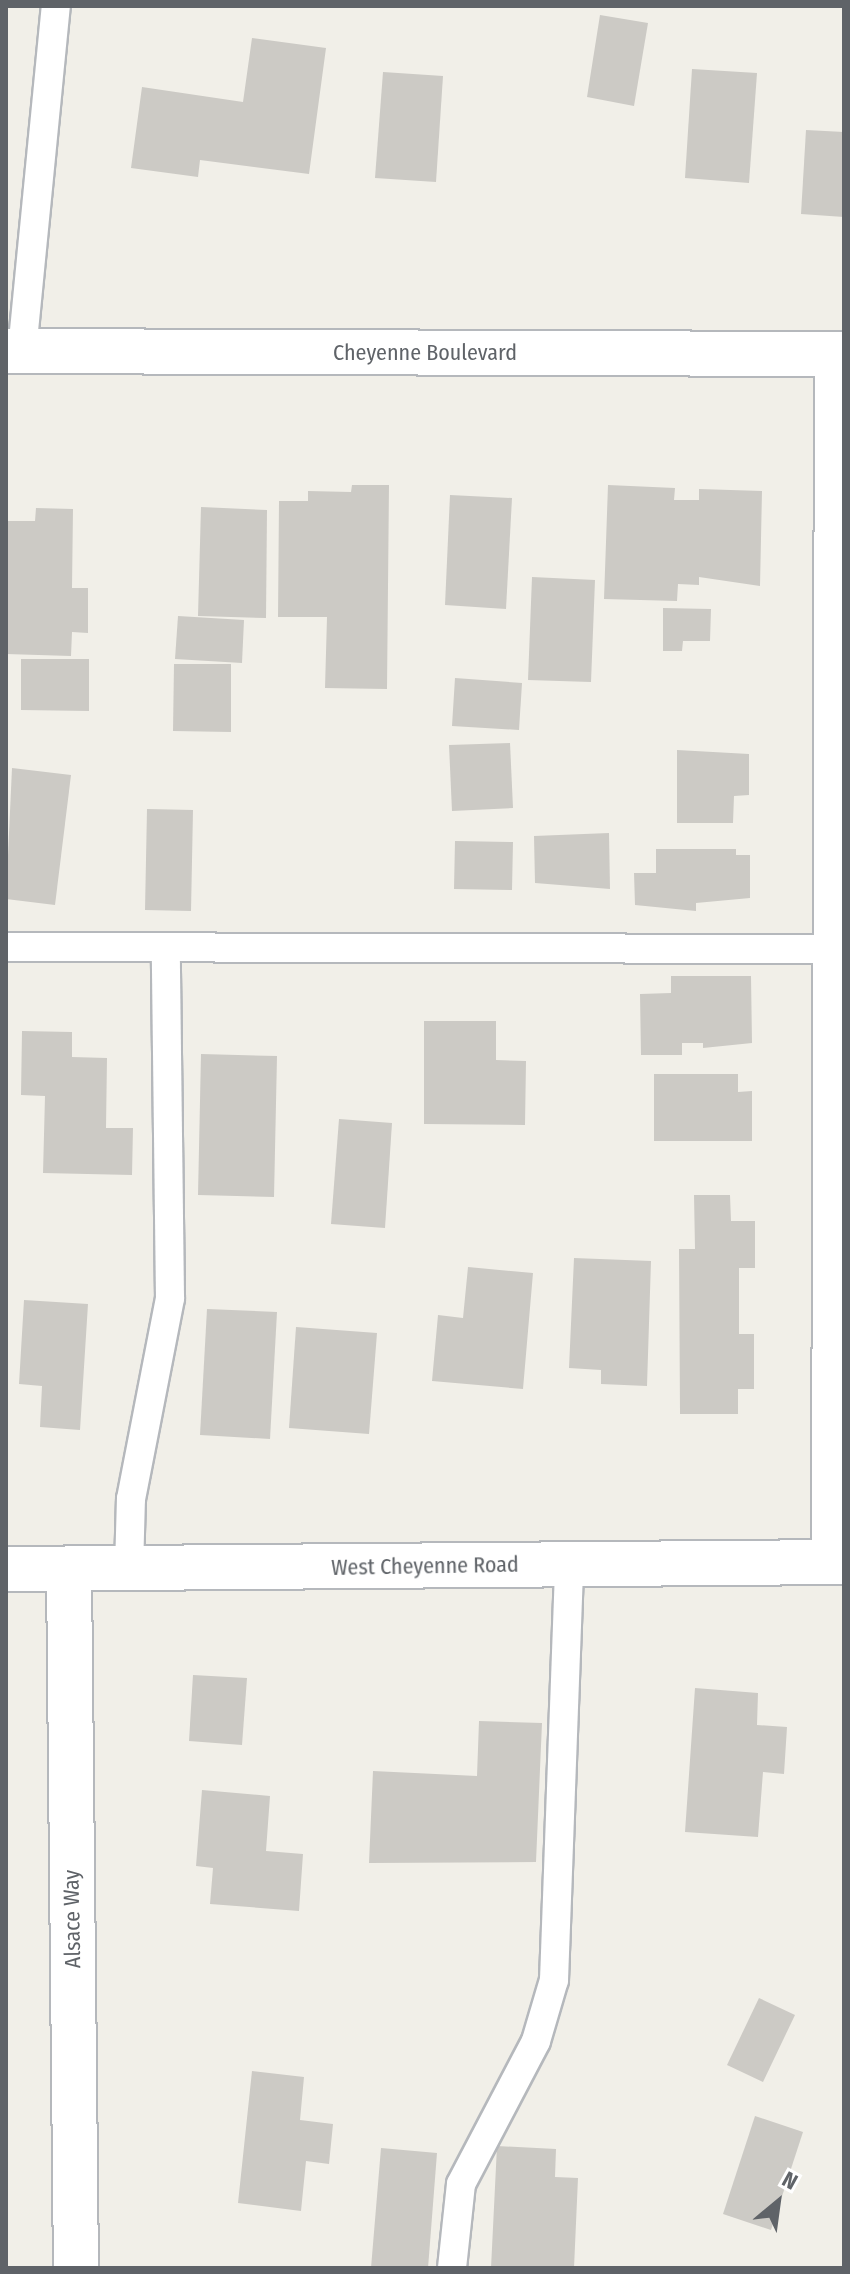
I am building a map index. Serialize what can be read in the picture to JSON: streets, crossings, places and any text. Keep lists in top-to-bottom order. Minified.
{"streets":{"street":["Cheyenne Boulevard","West Cheyenne Road","Alsace Way"]},"crossings":[["West Cheyenne Road","Alsace Way"]],"north":"top right"}
